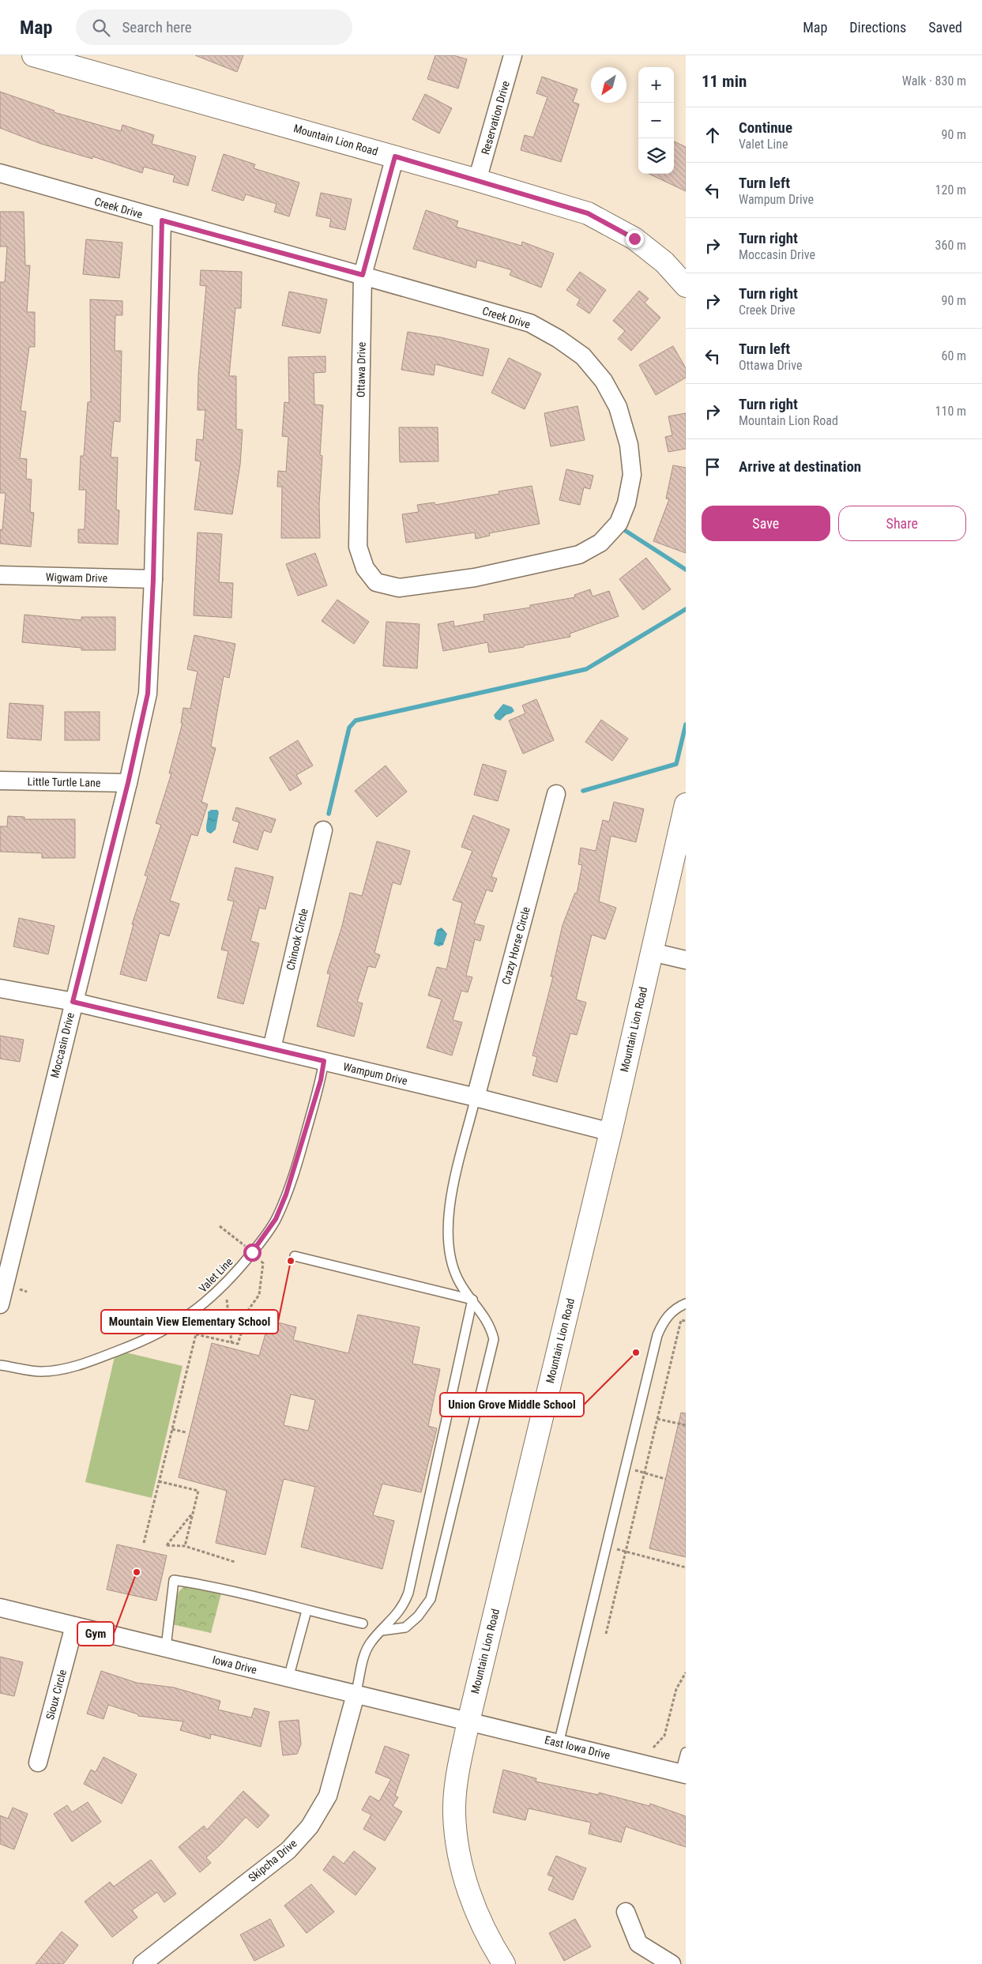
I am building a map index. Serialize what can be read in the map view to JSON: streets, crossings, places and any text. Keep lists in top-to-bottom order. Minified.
{"streets":{"street":["Reservation Drive","Mountain Lion Road","Creek Drive","Ottawa Drive","Wigwam Drive","Little Turtle Lane","Chinook Circle","Crazy Horse Circle","Moccasin Drive","Wampum Drive","Iowa Drive","Sioux Circle","East Iowa Drive","Skipcha Drive"],"lane":["Valet Line"]},"crossings":[["Reservation Drive","Mountain Lion Road"],["Mountain Lion Road","Ottawa Drive"],["Mountain Lion Road","Wampum Drive"],["Mountain Lion Road","Iowa Drive"],["Mountain Lion Road","East Iowa Drive"],["Creek Drive","Ottawa Drive"],["Creek Drive","Moccasin Drive"],["Wigwam Drive","Moccasin Drive"],["Little Turtle Lane","Moccasin Drive"],["Chinook Circle","Wampum Drive"],["Crazy Horse Circle","Wampum Drive"],["Moccasin Drive","Wampum Drive"],["Wampum Drive","Valet Line"],["Iowa Drive","Sioux Circle"],["Iowa Drive","East Iowa Drive"],["Iowa Drive","Skipcha Drive"]],"places":["Mountain View Elementary School","Union Grove Middle School","Gym"],"north":"bottom left","page":{"header":"Map","search":"Search here","nav":["Map","Directions","Saved"],"heading":["11 min","Walk · 830 m"],"map_buttons":["+","−"],"list":[["Continue","Valet Line","90 m"],["Turn left","Wampum Drive","120 m"],["Turn right","Moccasin Drive","360 m"],["Turn right","Creek Drive","90 m"],["Turn left","Ottawa Drive","60 m"],["Turn right","Mountain Lion Road","110 m"],"Arrive at destination"],"buttons":["Save","Share"]}}
